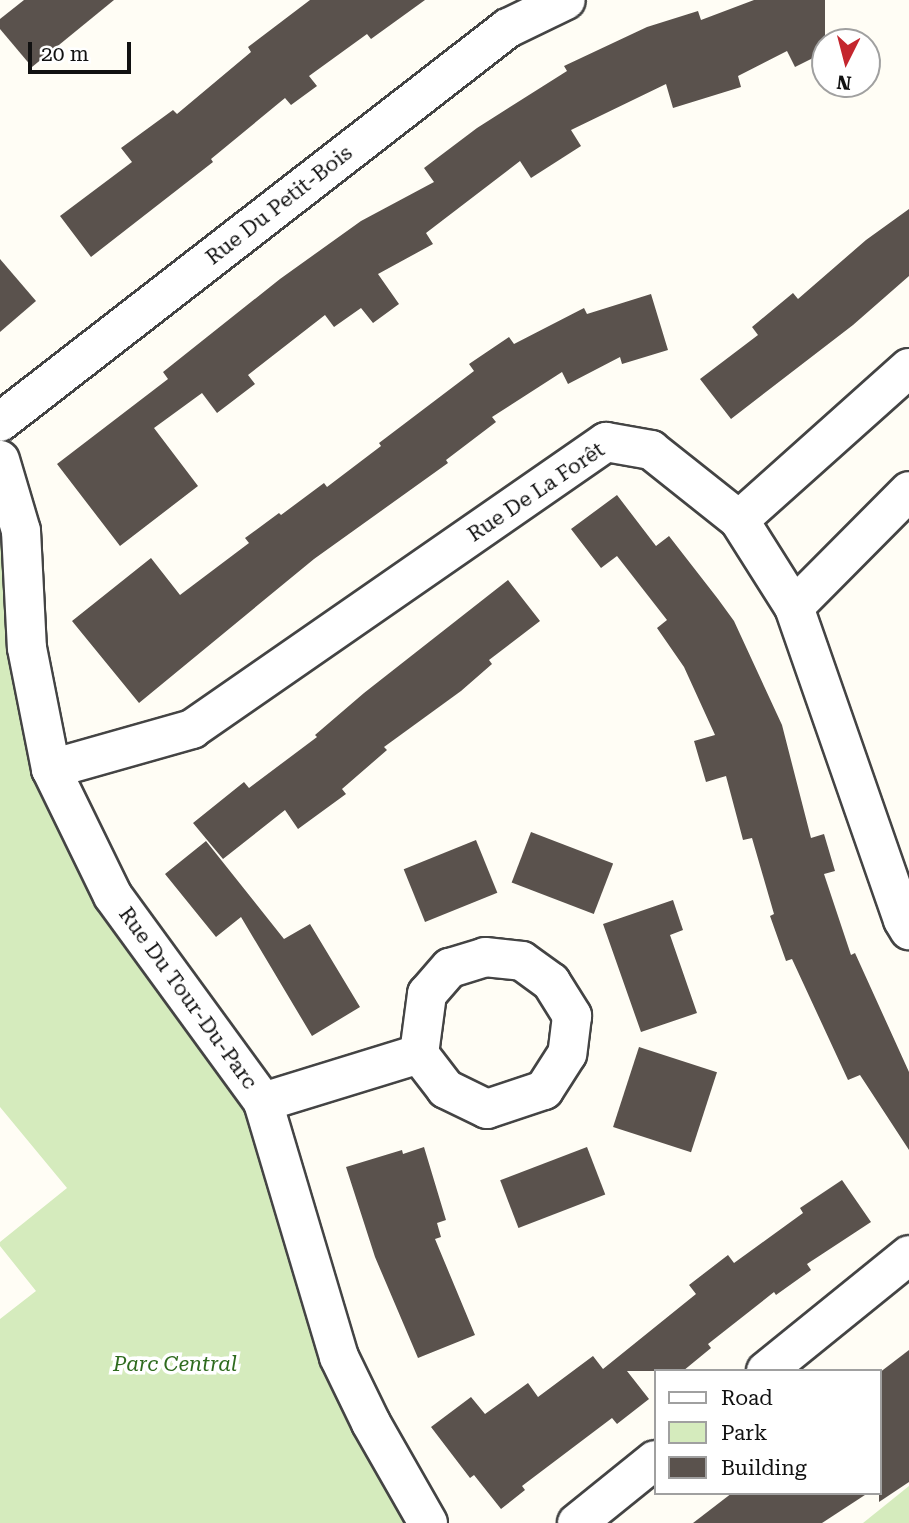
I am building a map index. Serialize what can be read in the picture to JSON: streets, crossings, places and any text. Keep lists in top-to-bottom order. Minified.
{"streets":{"street":["Rue Du Petit-Bois","Rue De La Forêt","Rue Du Tour-Du-Parc"]},"crossings":[["Rue De La Forêt","Rue Du Tour-Du-Parc"]],"parks":["Parc Central"],"legend":["Road","Park","Building"],"scale_bar":"20 m","north":"bottom"}
